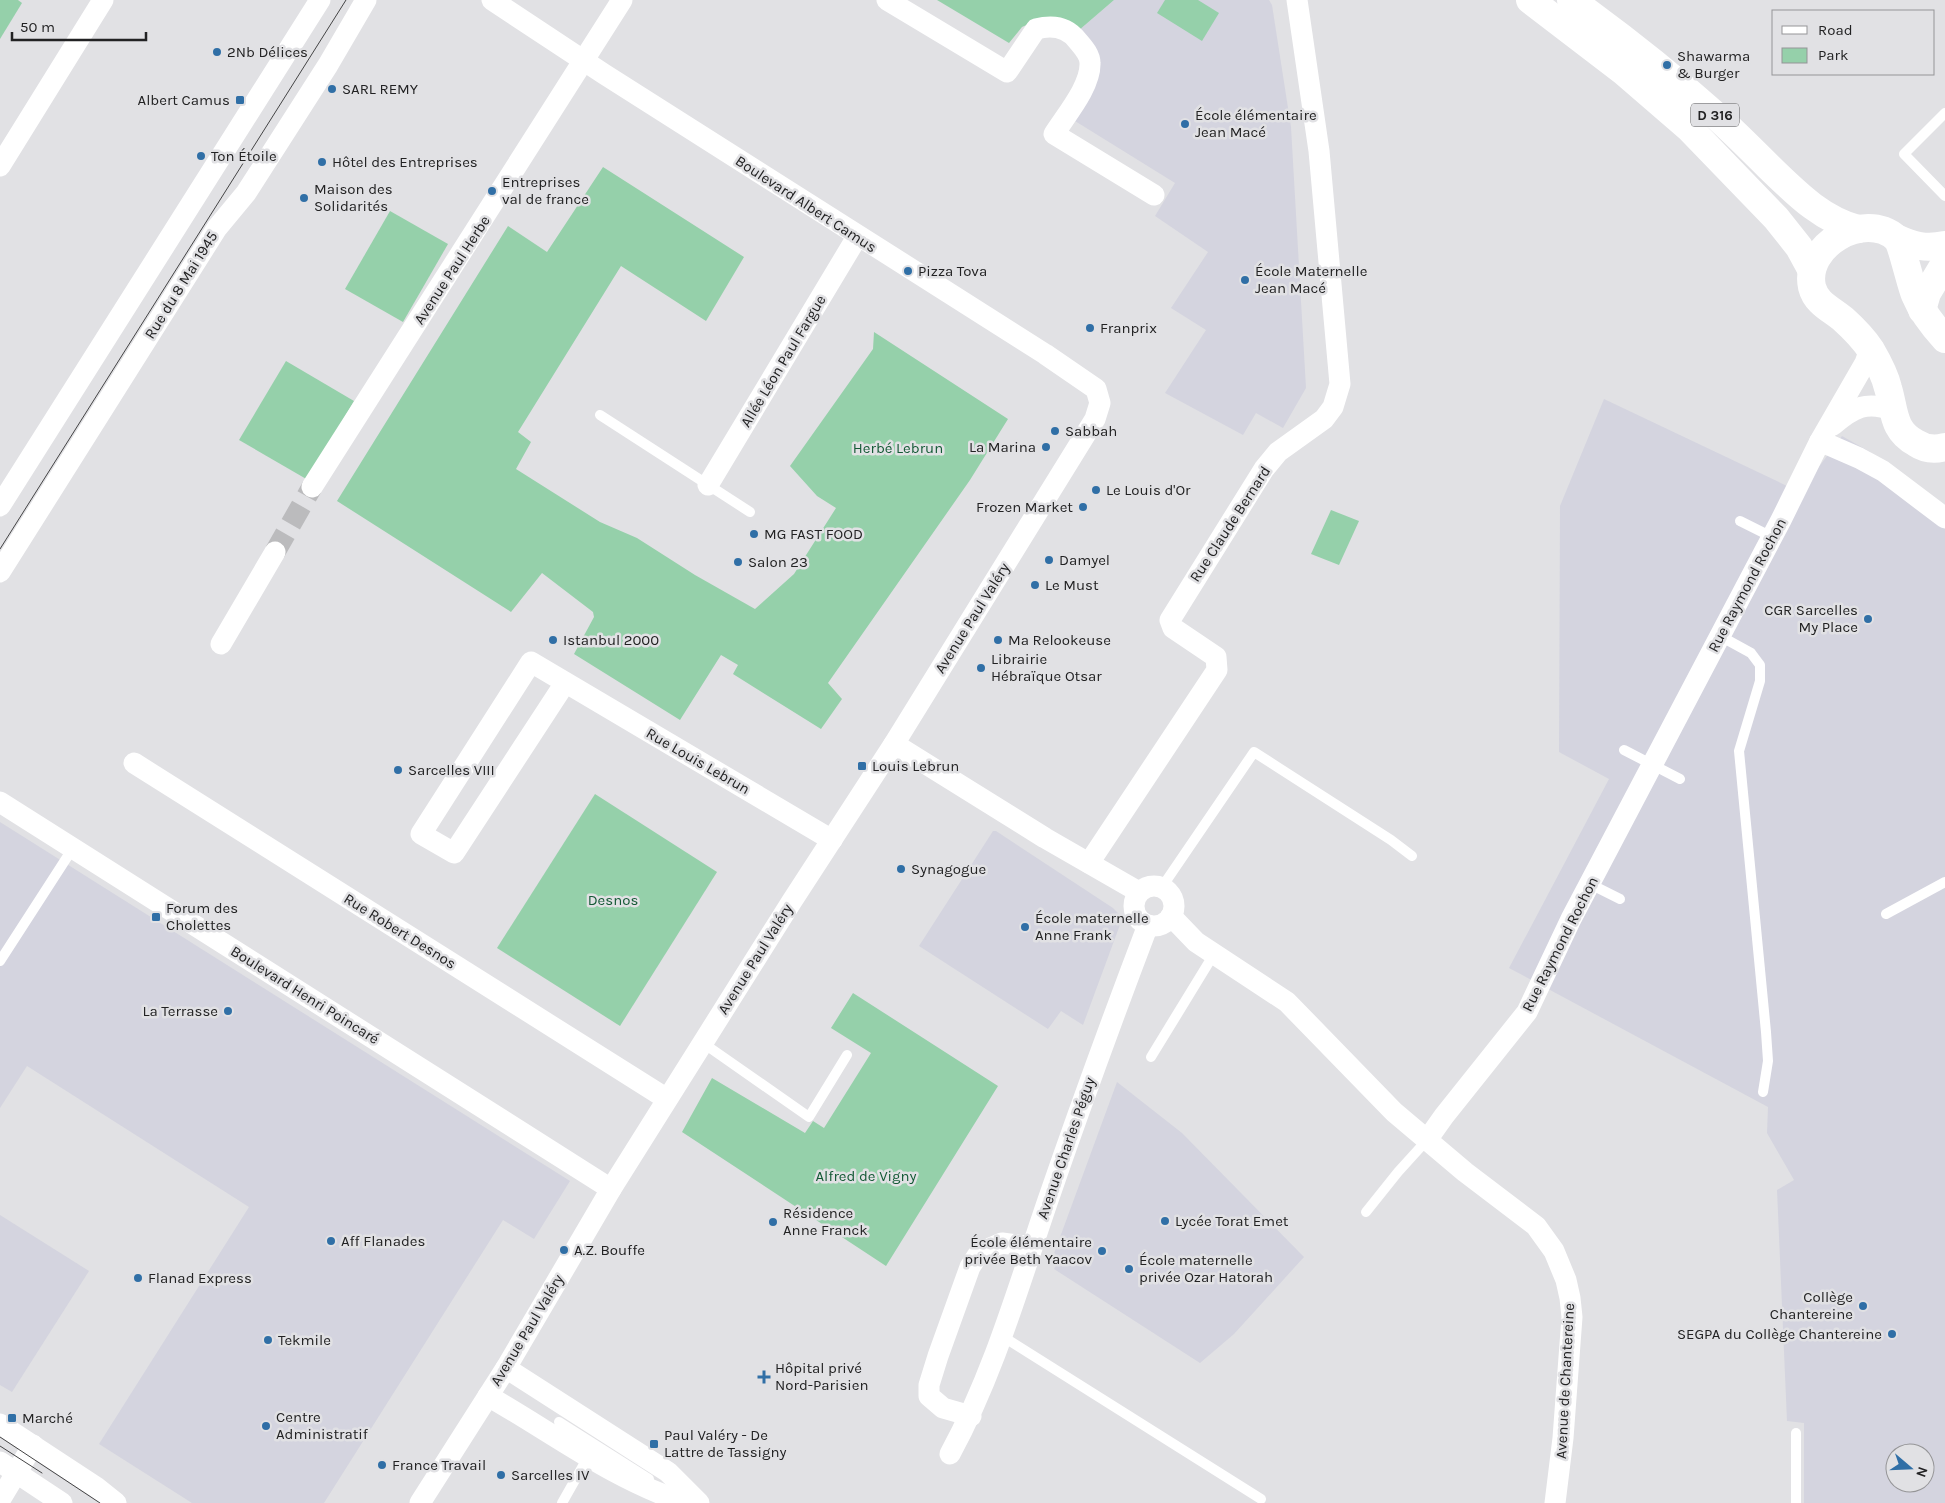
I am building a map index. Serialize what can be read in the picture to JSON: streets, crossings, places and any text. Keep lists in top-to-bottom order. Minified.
{"streets":{"main road":["D 316"],"street":["Boulevard Albert Camus","Avenue Paul Herbe","Rue du 8 Mai 1945","Allée Léon Paul Fargue","Rue Claude Bernard","Rue Raymond Rochon","Avenue Paul Valéry","Rue Louis Lebrun","Rue Robert Desnos","Boulevard Henri Poincaré","Avenue Charles Péguy","Avenue de Chantereine"]},"crossings":[["Boulevard Albert Camus","Avenue Paul Herbe"],["Boulevard Albert Camus","Allée Léon Paul Fargue"],["Boulevard Albert Camus","Avenue Paul Valéry"],["Rue Raymond Rochon","Avenue de Chantereine"],["Avenue Paul Valéry","Rue Louis Lebrun"],["Avenue Paul Valéry","Rue Robert Desnos"],["Avenue Paul Valéry","Boulevard Henri Poincaré"]],"parks":["Herbé Lebrun","Desnos","Alfred de Vigny"],"places":{"other":["2Nb Délices","Shawarma & Burger","SARL REMY","École élémentaire Jean Macé","Ton Étoile","Hôtel des Entreprises","Entreprises val de france","Maison des Solidarités","Pizza Tova","École Maternelle Jean Macé","Franprix","Sabbah","La Marina","Le Louis d'Or","Frozen Market","MG FAST FOOD","Damyel","Salon 23","Le Must","CGR Sarcelles My Place","Istanbul 2000","Ma Relookeuse","Librairie Hébraïque Otsar","Sarcelles VIII","Synagogue","École maternelle Anne Frank","La Terrasse","Lycée Torat Emet","Résidence Anne Franck","Aff Flanades","A.Z. Bouffe","École élémentaire privée Beth Yaacov","École maternelle privée Ozar Hatorah","Flanad Express","Collège Chantereine","SEGPA du Collège Chantereine","Tekmile","Centre Administratif","France Travail","Sarcelles IV"],"transit":["Albert Camus","Louis Lebrun","Forum des Cholettes","Marché","Paul Valéry - De Lattre de Tassigny"],"health":["Hôpital privé Nord-Parisien"]},"legend":["Road","Park"],"scale_bar":"50 m","north":"right"}
